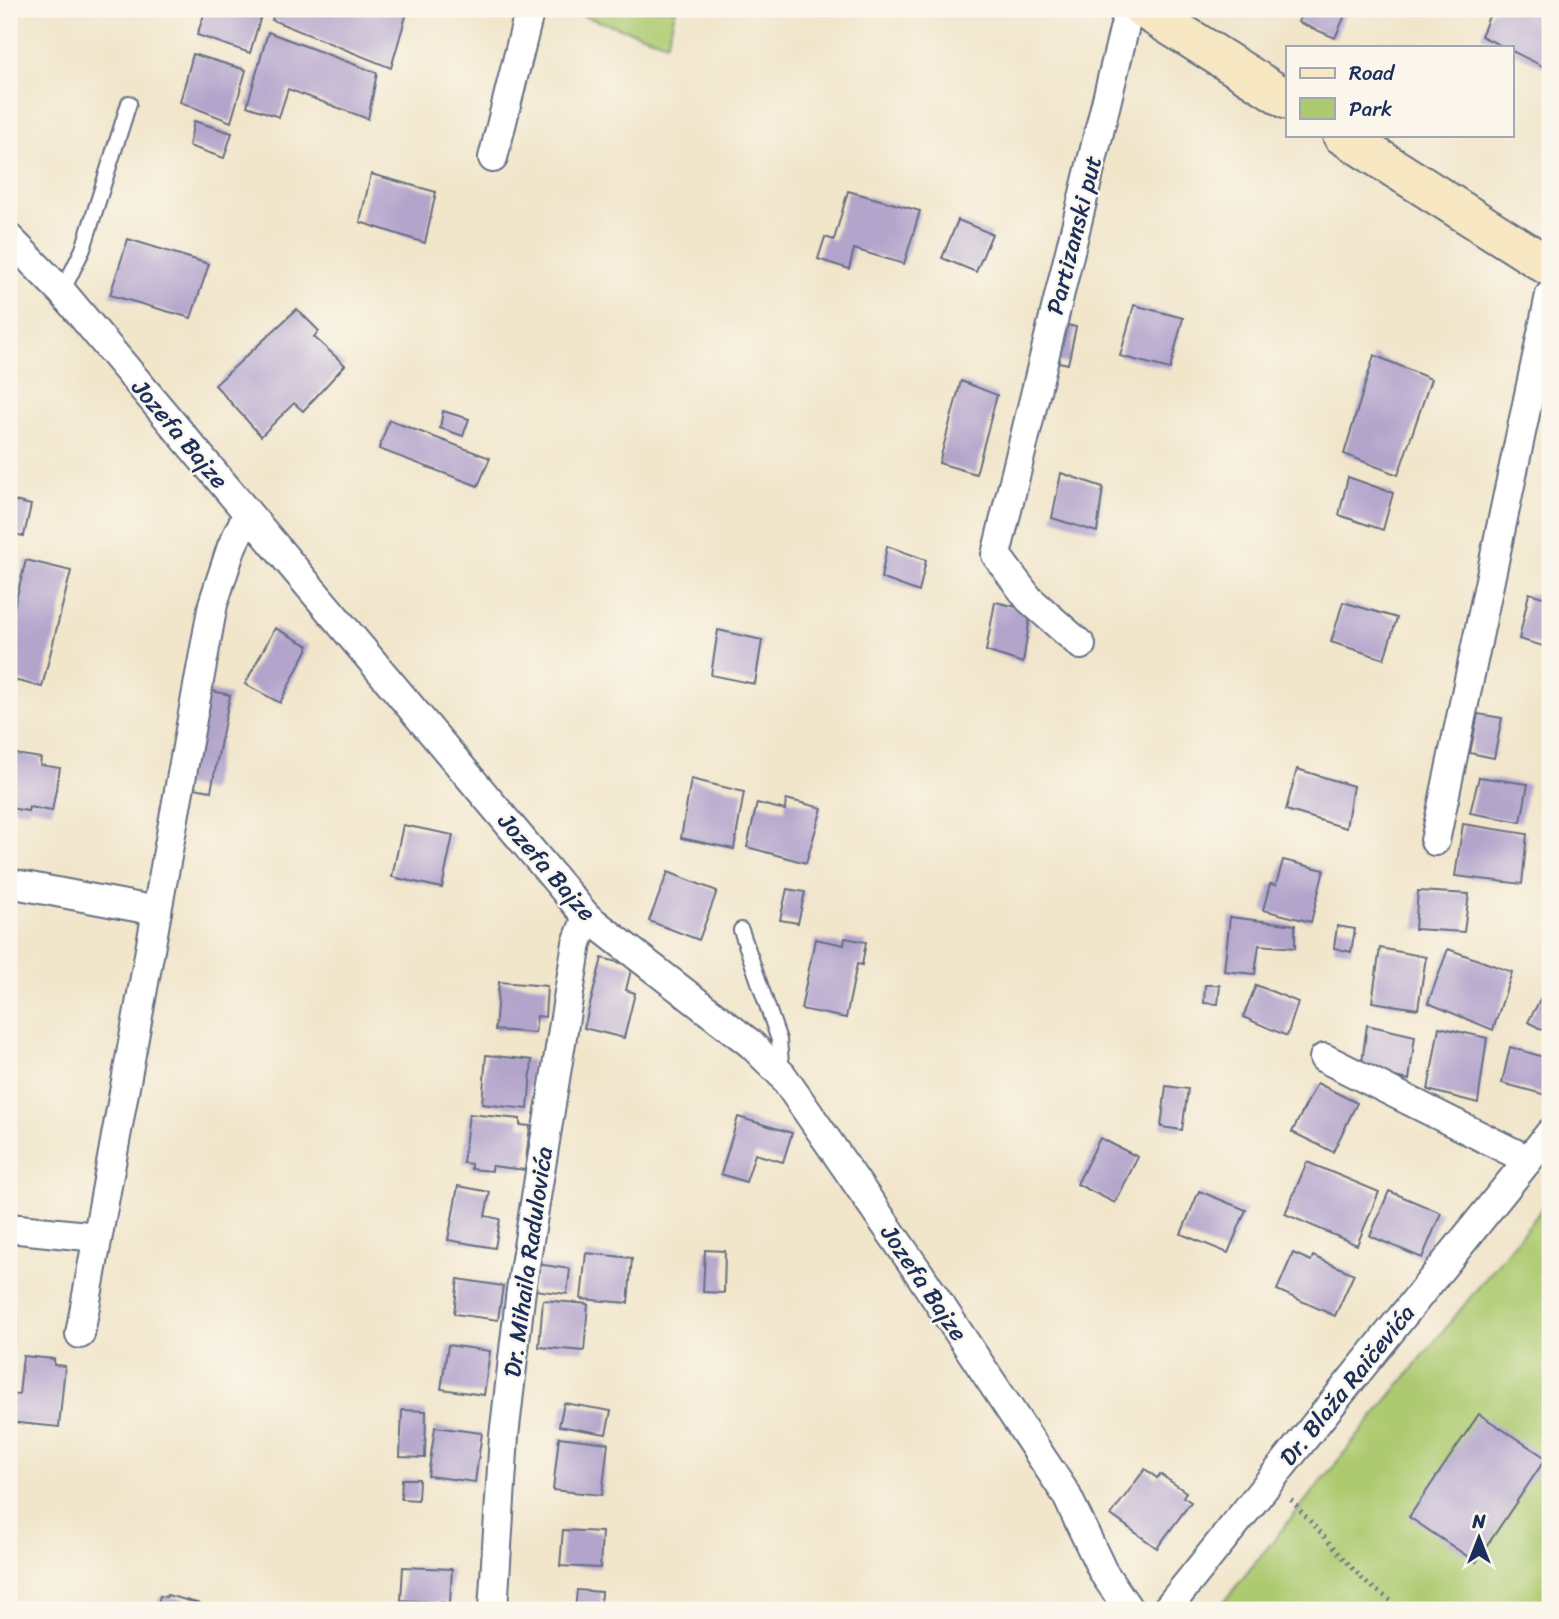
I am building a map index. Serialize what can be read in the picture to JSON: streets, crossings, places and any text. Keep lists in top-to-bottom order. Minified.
{"streets":{"street":["Partizanski put","Jozefa Bajze","Dr. Mihaila Radulovića","Dr. Blaža Raičevića"]},"crossings":[["Jozefa Bajze","Dr. Mihaila Radulovića"]],"legend":["Road","Park"],"north":"top"}
